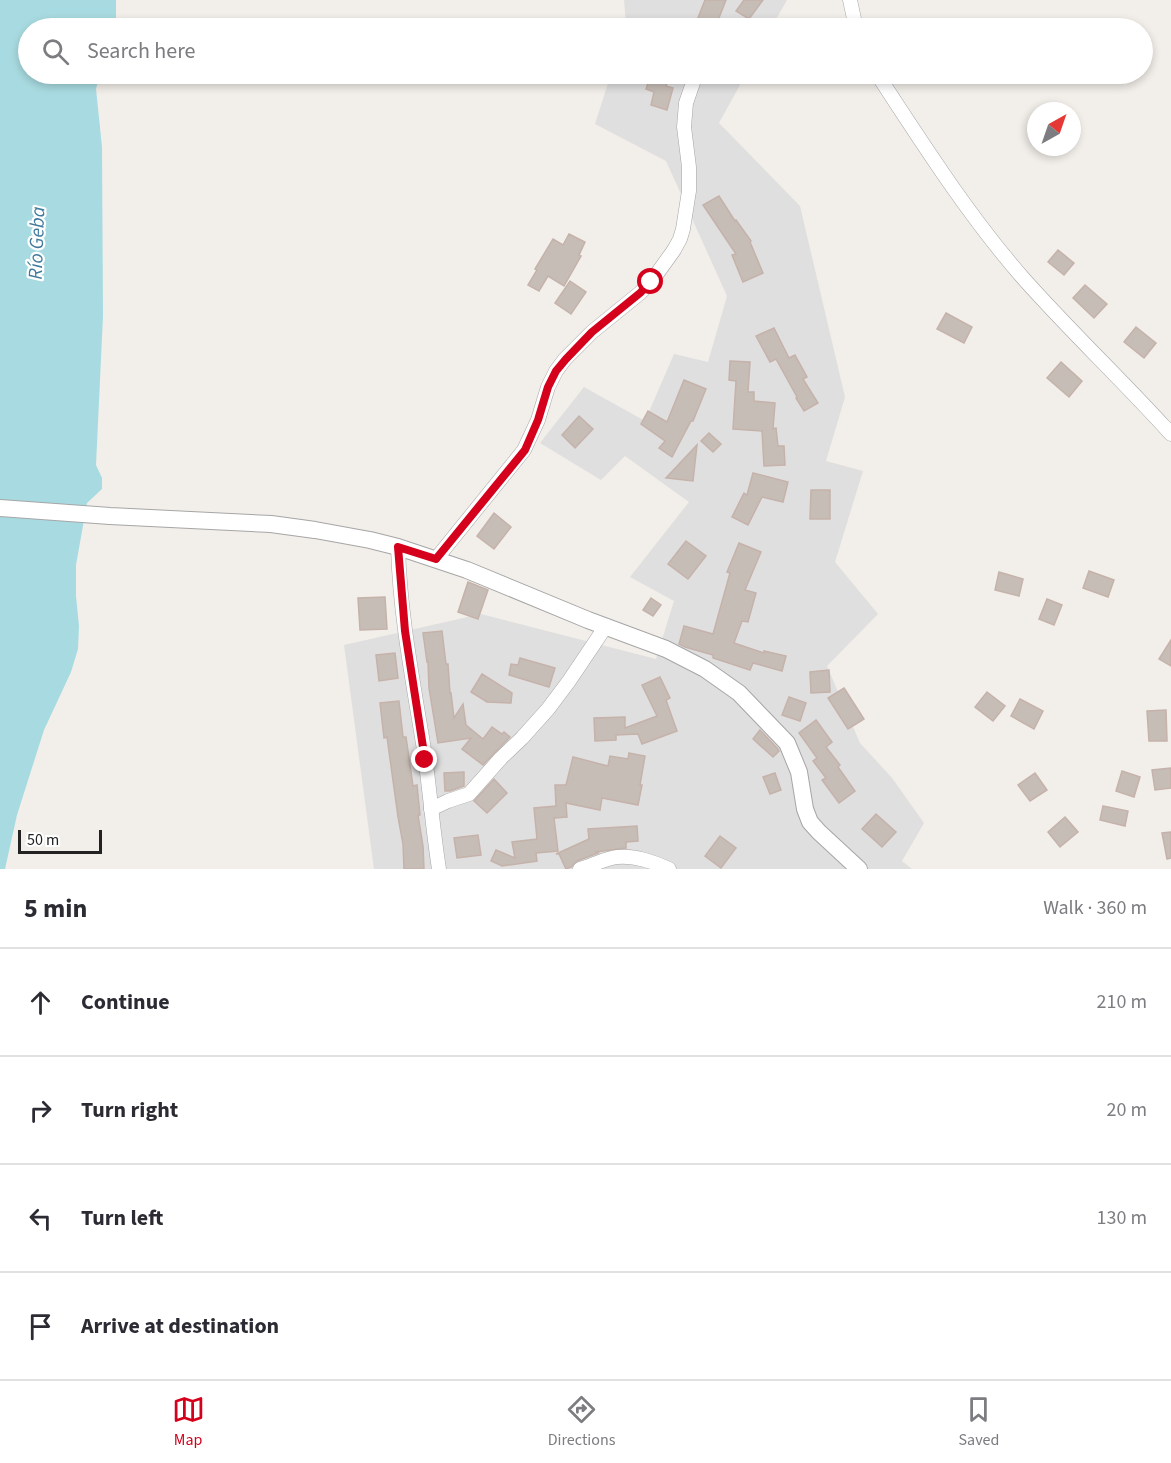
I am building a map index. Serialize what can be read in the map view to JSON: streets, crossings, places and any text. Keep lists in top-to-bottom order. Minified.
{"water":["Río Geba"],"scale_bar":"50 m","north":"top right","page":{"search":"Search here","scale":"50 m","heading":["5 min","Walk · 360 m"],"list":[["Continue","210 m"],["Turn right","20 m"],["Turn left","130 m"],"Arrive at destination"],"nav":["Map","Directions","Saved"]}}
